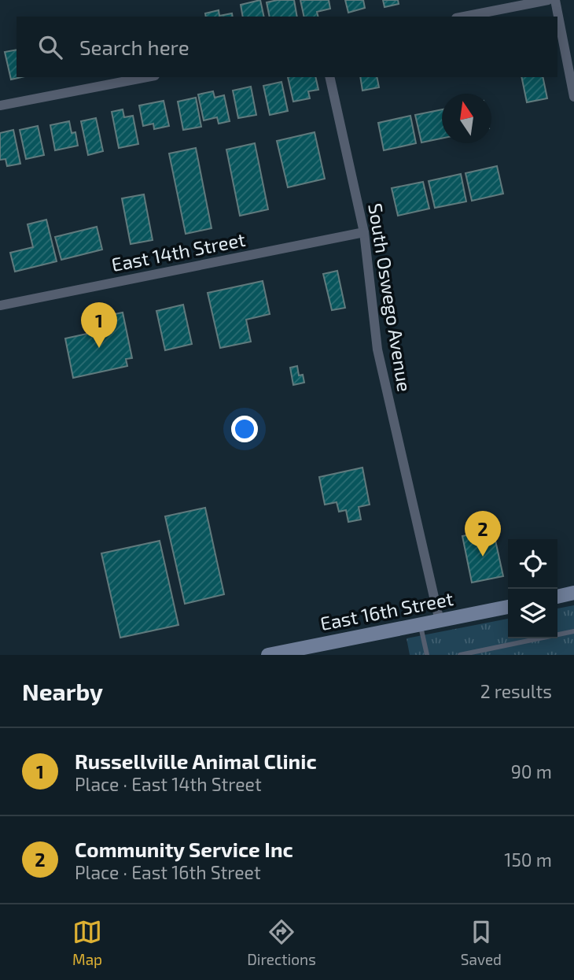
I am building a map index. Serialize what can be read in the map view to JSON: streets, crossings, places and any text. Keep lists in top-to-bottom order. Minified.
{"streets":{"street":["East 14th Street","South Oswego Avenue","East 16th Street"]},"crossings":[["East 14th Street","South Oswego Avenue"],["South Oswego Avenue","East 16th Street"]],"north":"top","page":{"search":"Search here","pins":["1","2"],"heading":["Nearby","2 results"],"list":[{"mark":"1","name":"Russellville Animal Clinic","note":"Place · East 14th Street","value":"90 m"},{"mark":"2","name":"Community Service Inc","note":"Place · East 16th Street","value":"150 m"}],"nav":["Map","Directions","Saved"]}}
